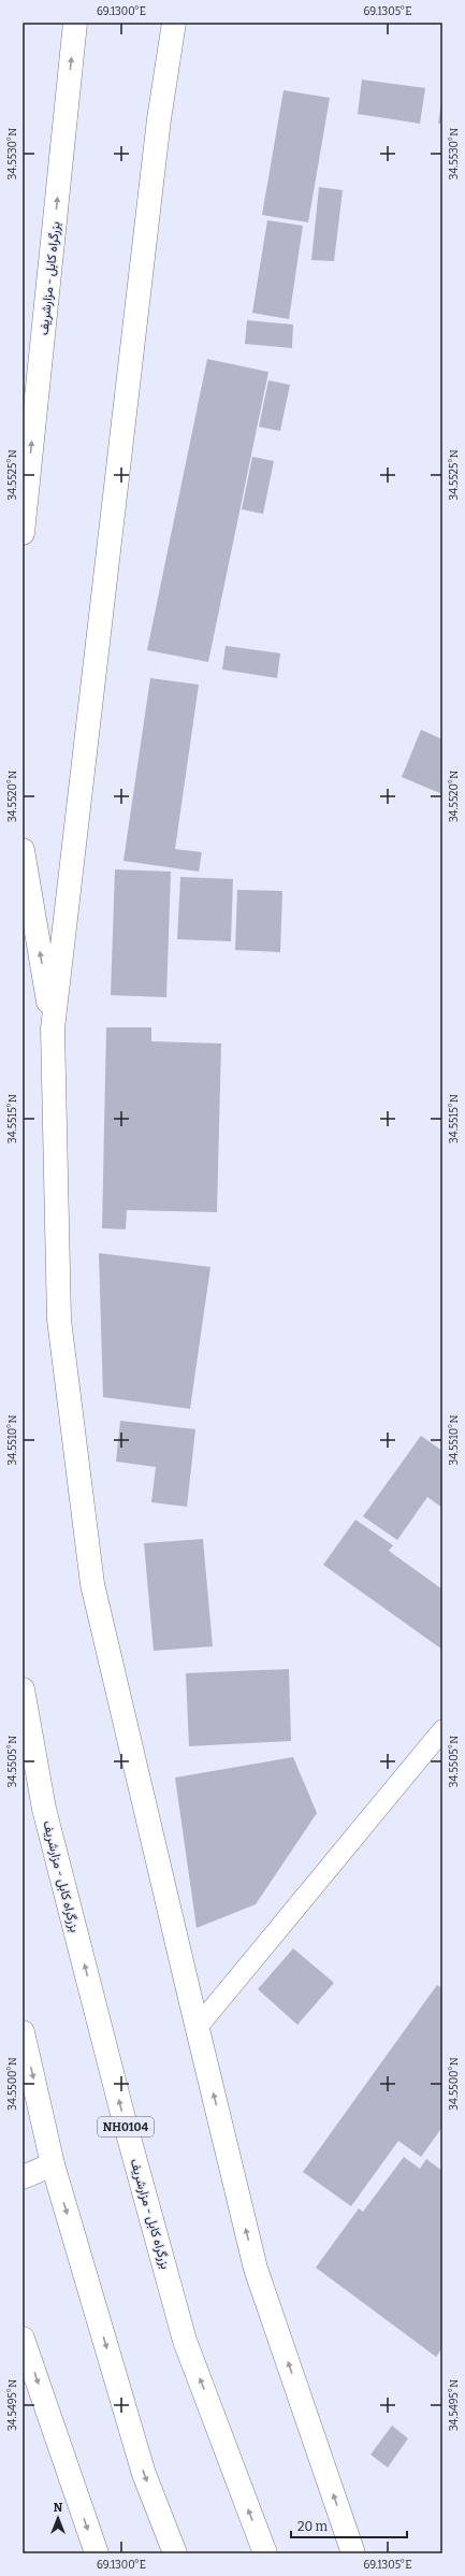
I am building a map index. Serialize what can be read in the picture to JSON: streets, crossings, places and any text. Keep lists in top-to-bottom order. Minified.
{"streets":{"main road":["بزرگراه کابل - مزارشریف","NH0104"]},"scale_bar":"20 m","north":"top","coordinates":["69.1300°E","69.1305°E","34.5530°N","34.5525°N","34.5520°N","34.5515°N","34.5510°N","34.5505°N","34.5500°N","34.5495°N"]}
